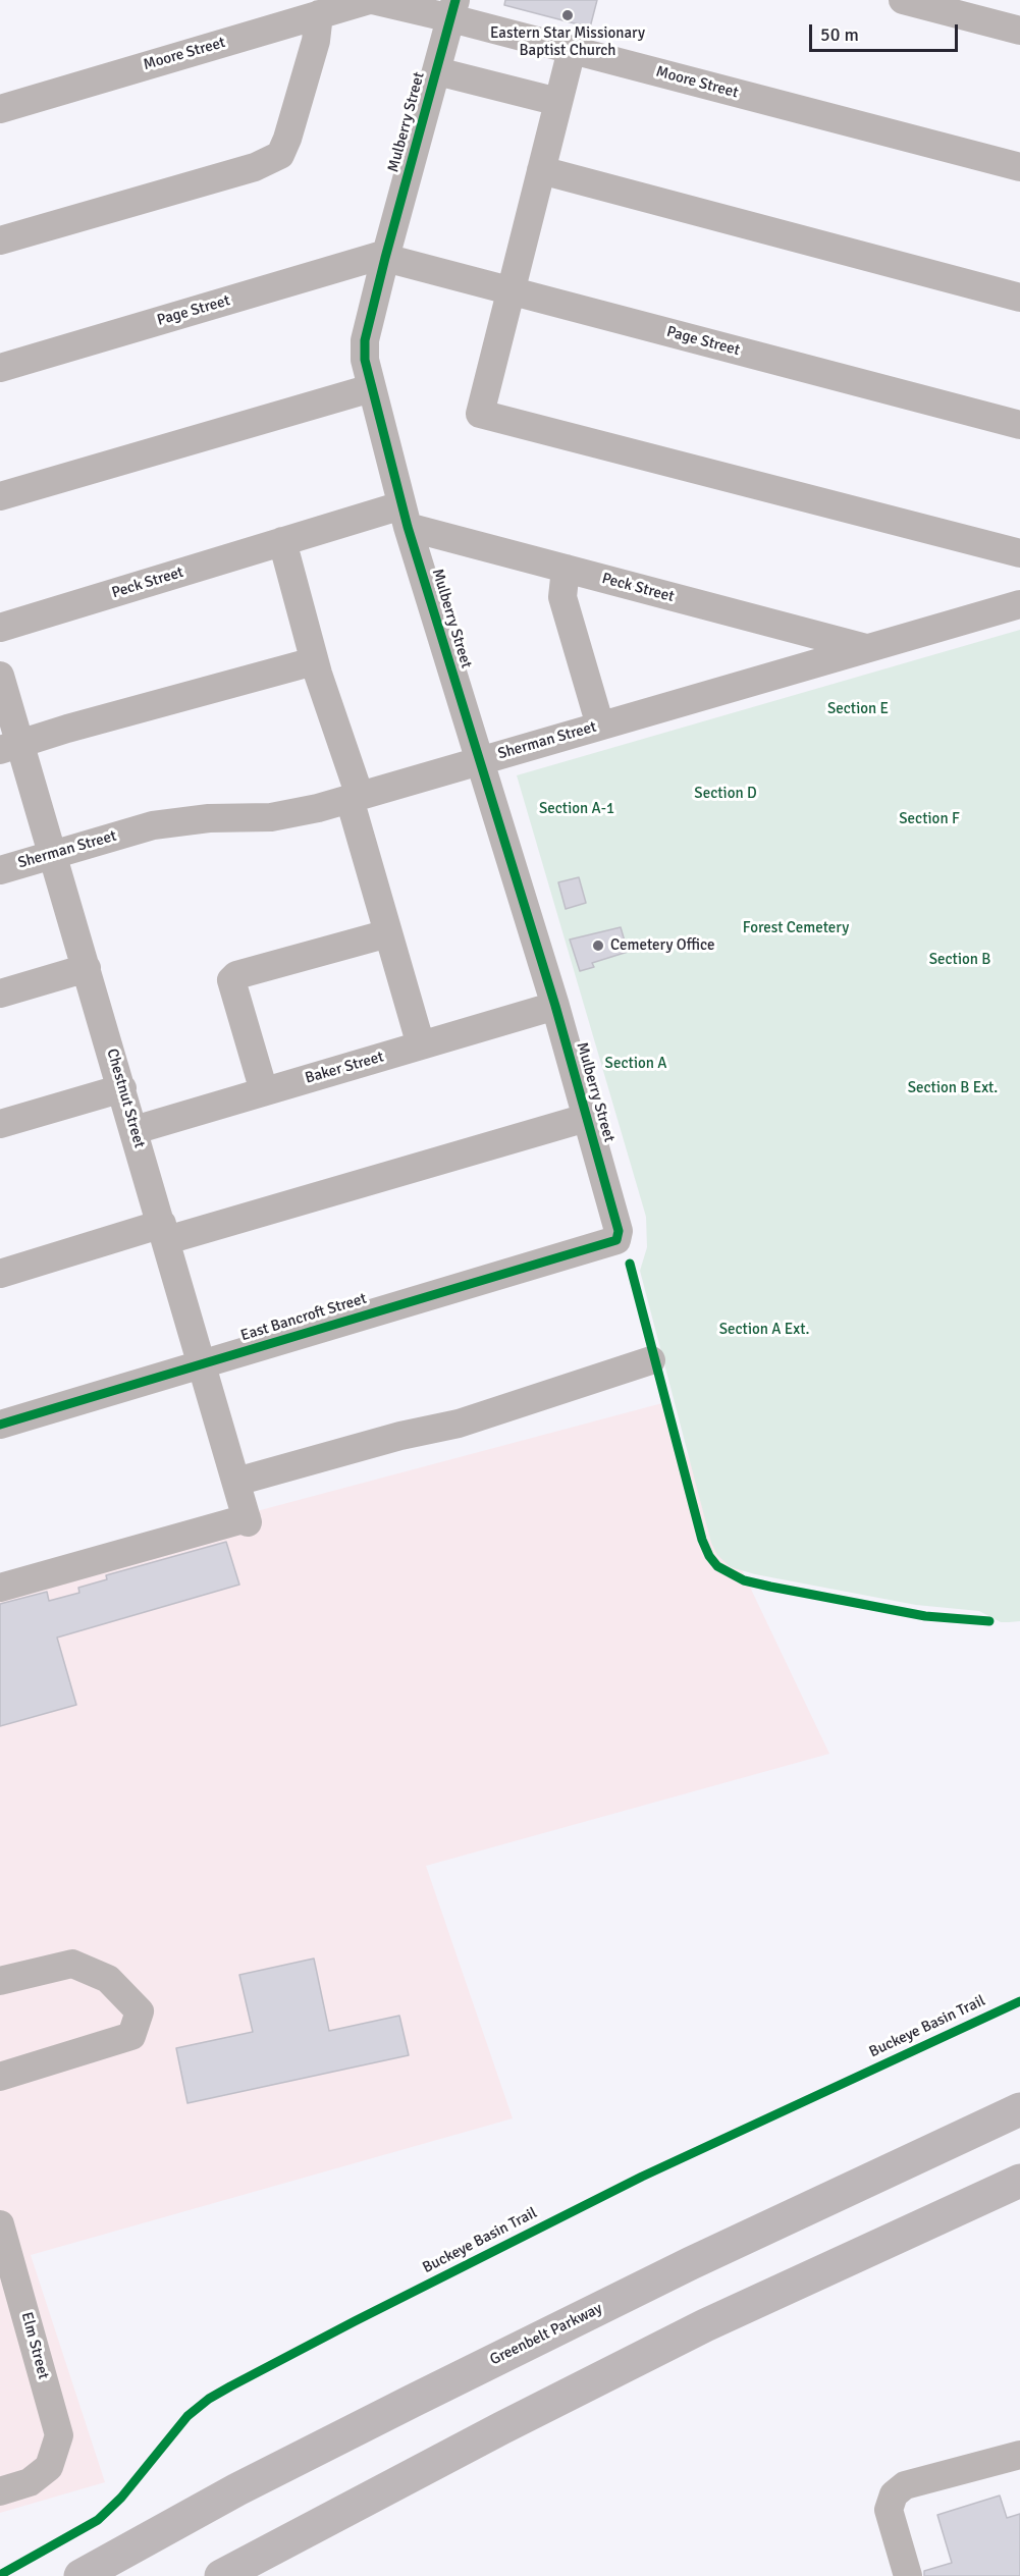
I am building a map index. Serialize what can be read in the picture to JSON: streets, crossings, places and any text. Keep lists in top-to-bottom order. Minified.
{"streets":{"main road":["Greenbelt Parkway"],"street":["Moore Street","Mulberry Street","Page Street","Peck Street","Sherman Street","Baker Street","Chestnut Street","East Bancroft Street","Elm Street"],"cycle path":["Buckeye Basin Trail"]},"crossings":[["Moore Street","Mulberry Street"],["Mulberry Street","Page Street"],["Mulberry Street","Peck Street"],["Mulberry Street","Sherman Street"],["Mulberry Street","Baker Street"],["Mulberry Street","East Bancroft Street"],["Peck Street","Sherman Street"],["Sherman Street","Chestnut Street"],["Baker Street","Chestnut Street"],["Chestnut Street","East Bancroft Street"]],"parks":["Section E","Section D","Section A-1","Section F","Forest Cemetery","Section B","Section A","Section B Ext.","Section A Ext."],"places":["Eastern Star Missionary Baptist Church","Cemetery Office"],"scale_bar":"50 m"}
